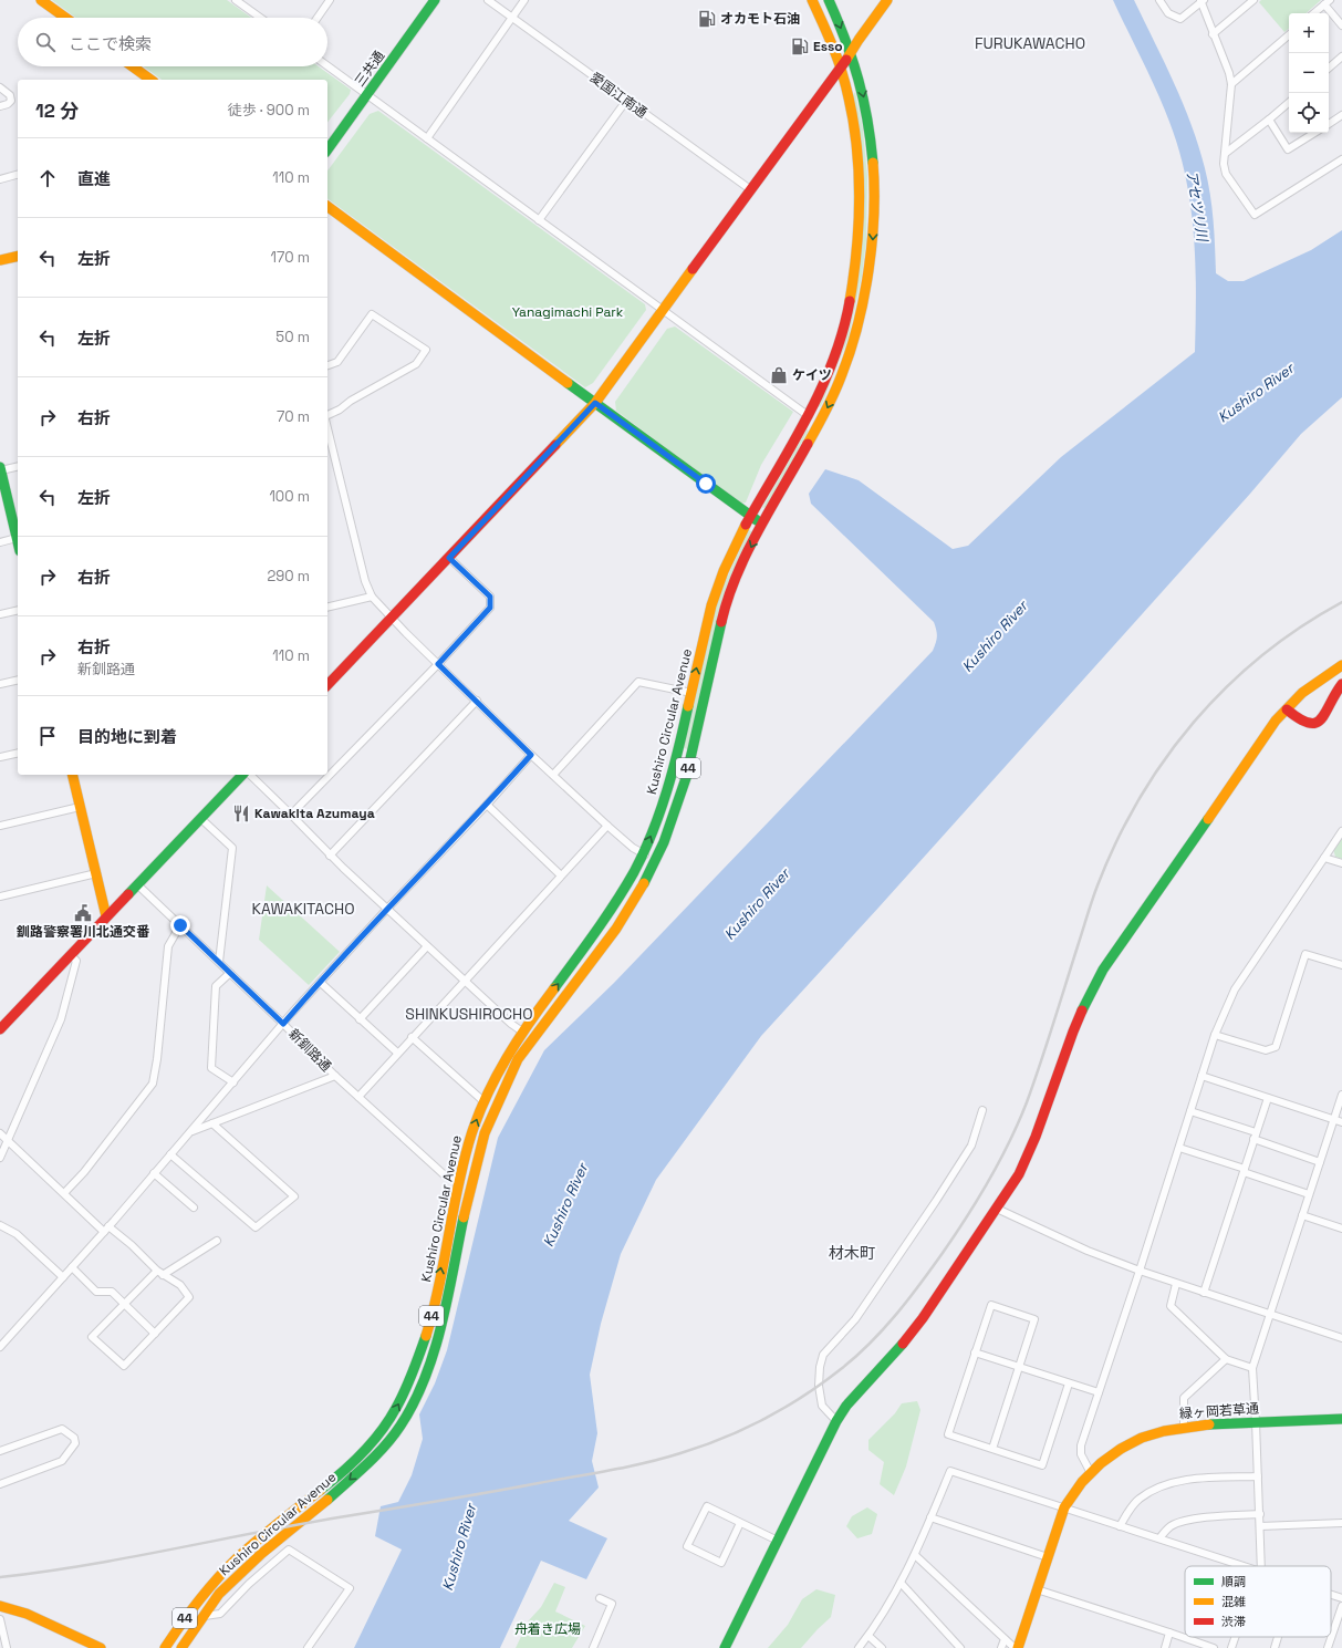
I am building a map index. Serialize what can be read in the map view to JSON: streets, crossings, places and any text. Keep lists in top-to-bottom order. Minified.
{"streets":{"main road":["三共通","Kushiro Circular Avenue","44","緑ヶ岡若草通"],"street":["愛国江南通","新釧路通"]},"crossings":[["Kushiro Circular Avenue","新釧路通"]],"districts":["FURUKAWACHO","KAWAKITACHO","SHINKUSHIROCHO","材木町"],"water":["アセツリ川","Kushiro River"],"parks":["Yanagimachi Park","舟着き広場"],"places":{"fuel station":["オカモト石油","Esso"],"shop":["ケイツ"],"restaurant":["Kawakita Azumaya"],"public building":["釧路警察署川北通交番"]},"legend":["順調","混雑","渋滞"],"page":{"map_buttons":["+","−"],"search":"ここで検索","heading":["12 分","徒歩 · 900 m"],"list":[["直進","110 m"],["左折","170 m"],["左折","50 m"],["右折","70 m"],["左折","100 m"],["右折","290 m"],["右折","新釧路通","110 m"],"目的地に到着"]}}
